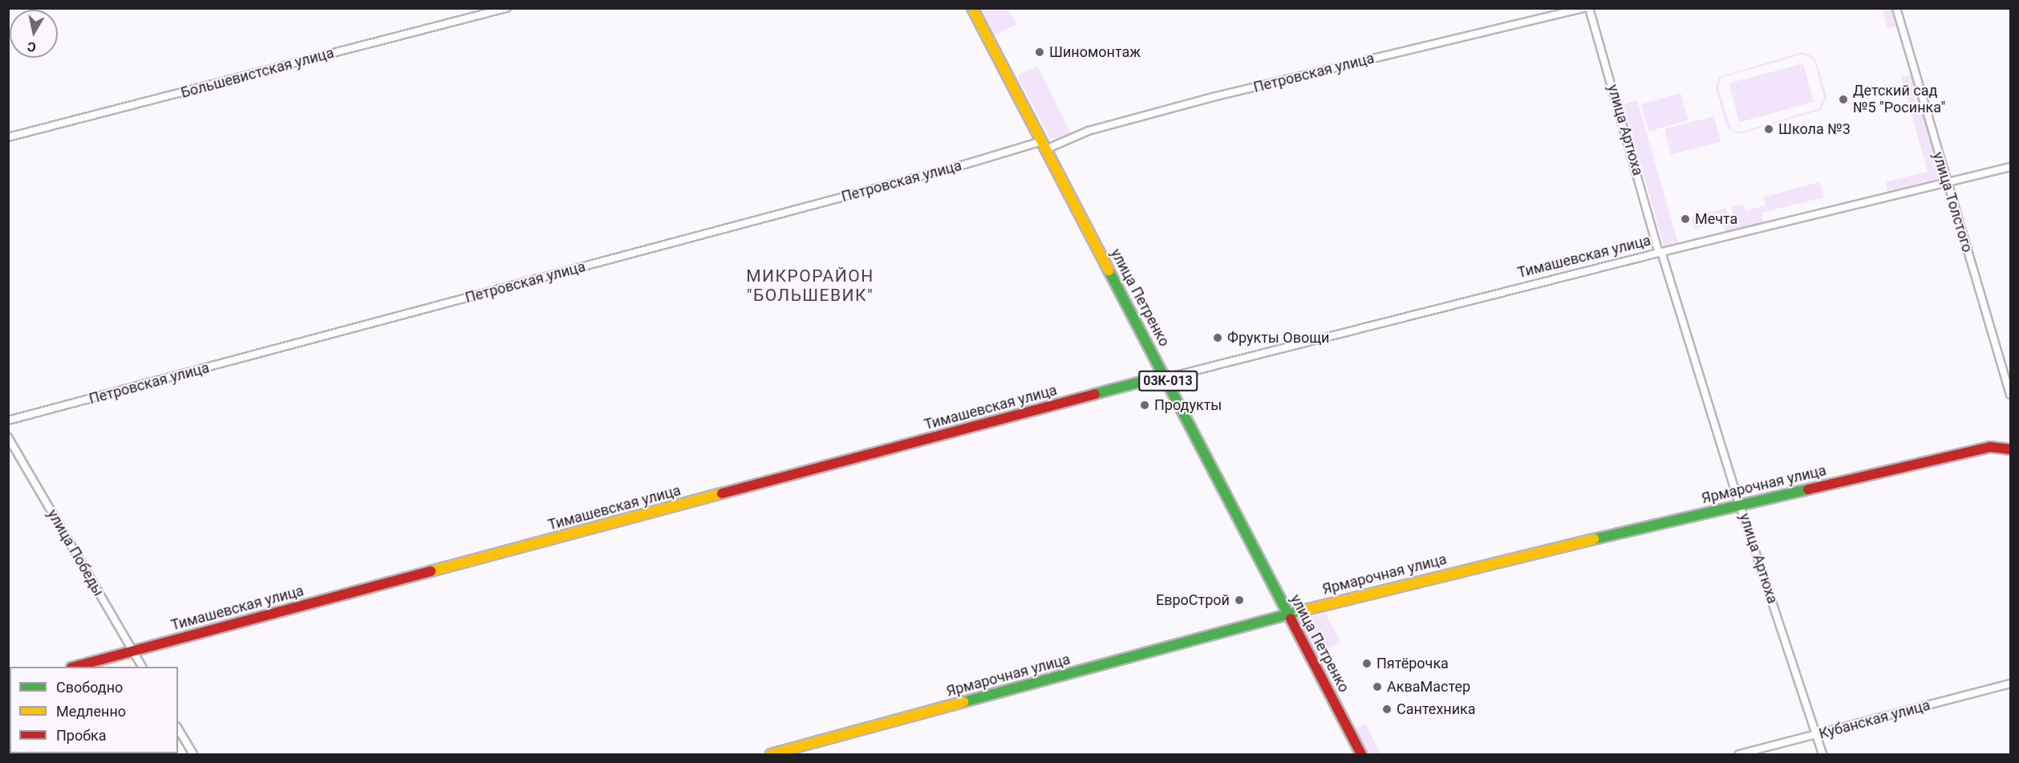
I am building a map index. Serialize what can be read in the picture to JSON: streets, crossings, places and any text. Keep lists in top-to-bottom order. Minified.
{"streets":{"street":["Большевистская улица","Петровская улица","улица Артюха","улица Толстого","Тимашевская улица","улица Петренко","03К-013","Ярмарочная улица","улица Победы","Кубанская улица"]},"crossings":[["Петровская улица","улица Петренко"],["улица Артюха","Тимашевская улица"],["улица Артюха","Ярмарочная улица"],["улица Артюха","Кубанская улица"],["улица Толстого","Тимашевская улица"],["Тимашевская улица","улица Петренко"],["Тимашевская улица","улица Победы"],["улица Петренко","Ярмарочная улица"]],"districts":["МИКРОРАЙОН \"БОЛЬШЕВИК\""],"places":["Шиномонтаж","Детский сад №5 \"Росинка\"","Школа №3","Мечта","Фрукты Овощи","Продукты","ЕвроСтрой","Пятёрочка","АкваМастер","Сантехника"],"legend":["Свободно","Медленно","Пробка"],"north":"bottom"}
